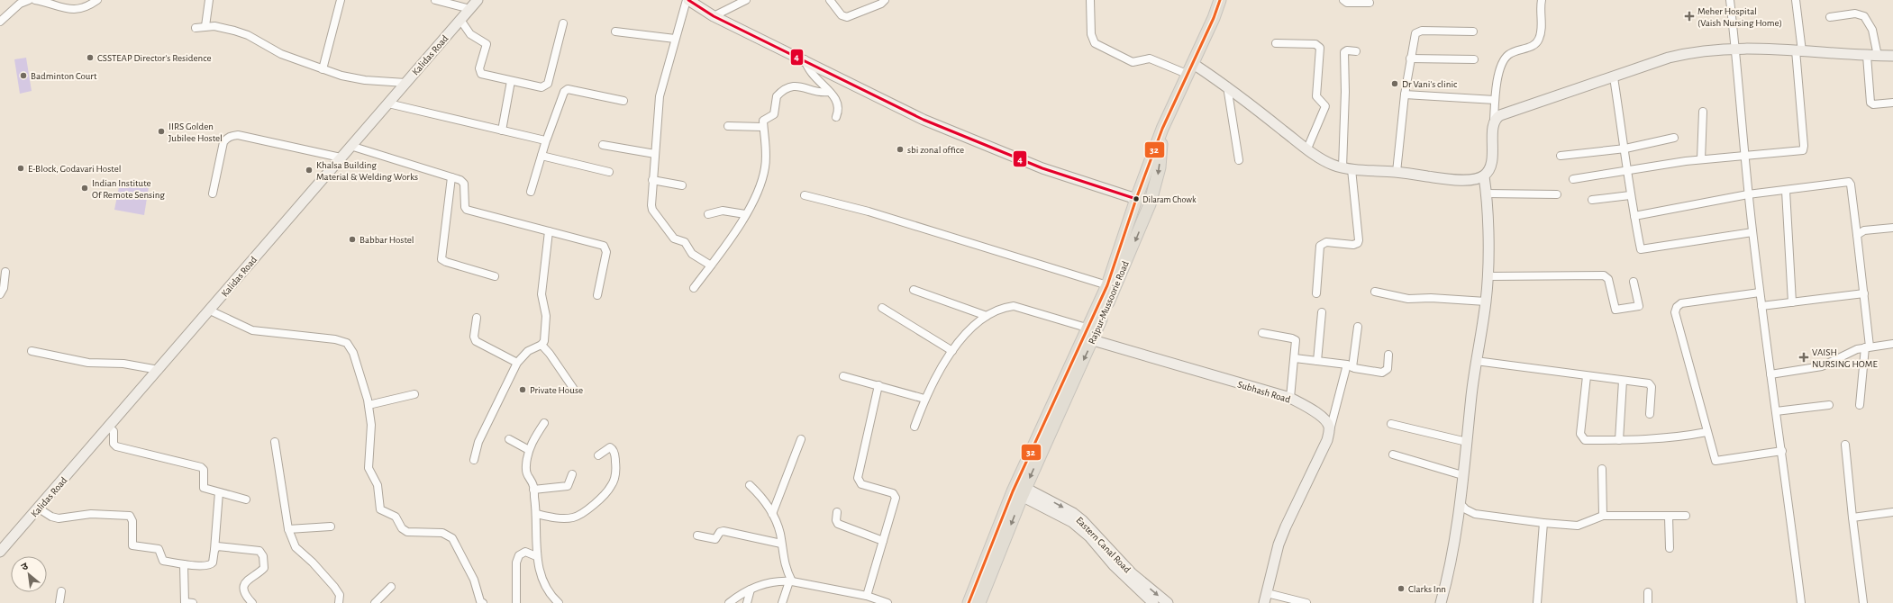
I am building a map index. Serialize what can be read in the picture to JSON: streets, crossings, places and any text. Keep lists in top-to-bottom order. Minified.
{"streets":{"main road":["Rajpur-Mussoorie Road"],"street":["Kalidas Road","Subhash Road","Eastern Canal Road"]},"crossings":[["Rajpur-Mussoorie Road","Subhash Road"],["Rajpur-Mussoorie Road","Eastern Canal Road"]],"places":{"health":["Meher Hospital (Vaish Nursing Home)","VAISH NURSING HOME"],"other":["CSSTEAP Director's Residence","Badminton Court","Dr Vani's clinic","IIRS Golden Jubilee Hostel","sbi zonal office","E-Block, Godavari Hostel","Khalsa Building Material & Welding Works","Indian Institute Of Remote Sensing","Dilaram Chowk","Babbar Hostel","Private House","Clarks Inn"]},"lines":["transit line 4","transit line 32"],"north":"top left"}
